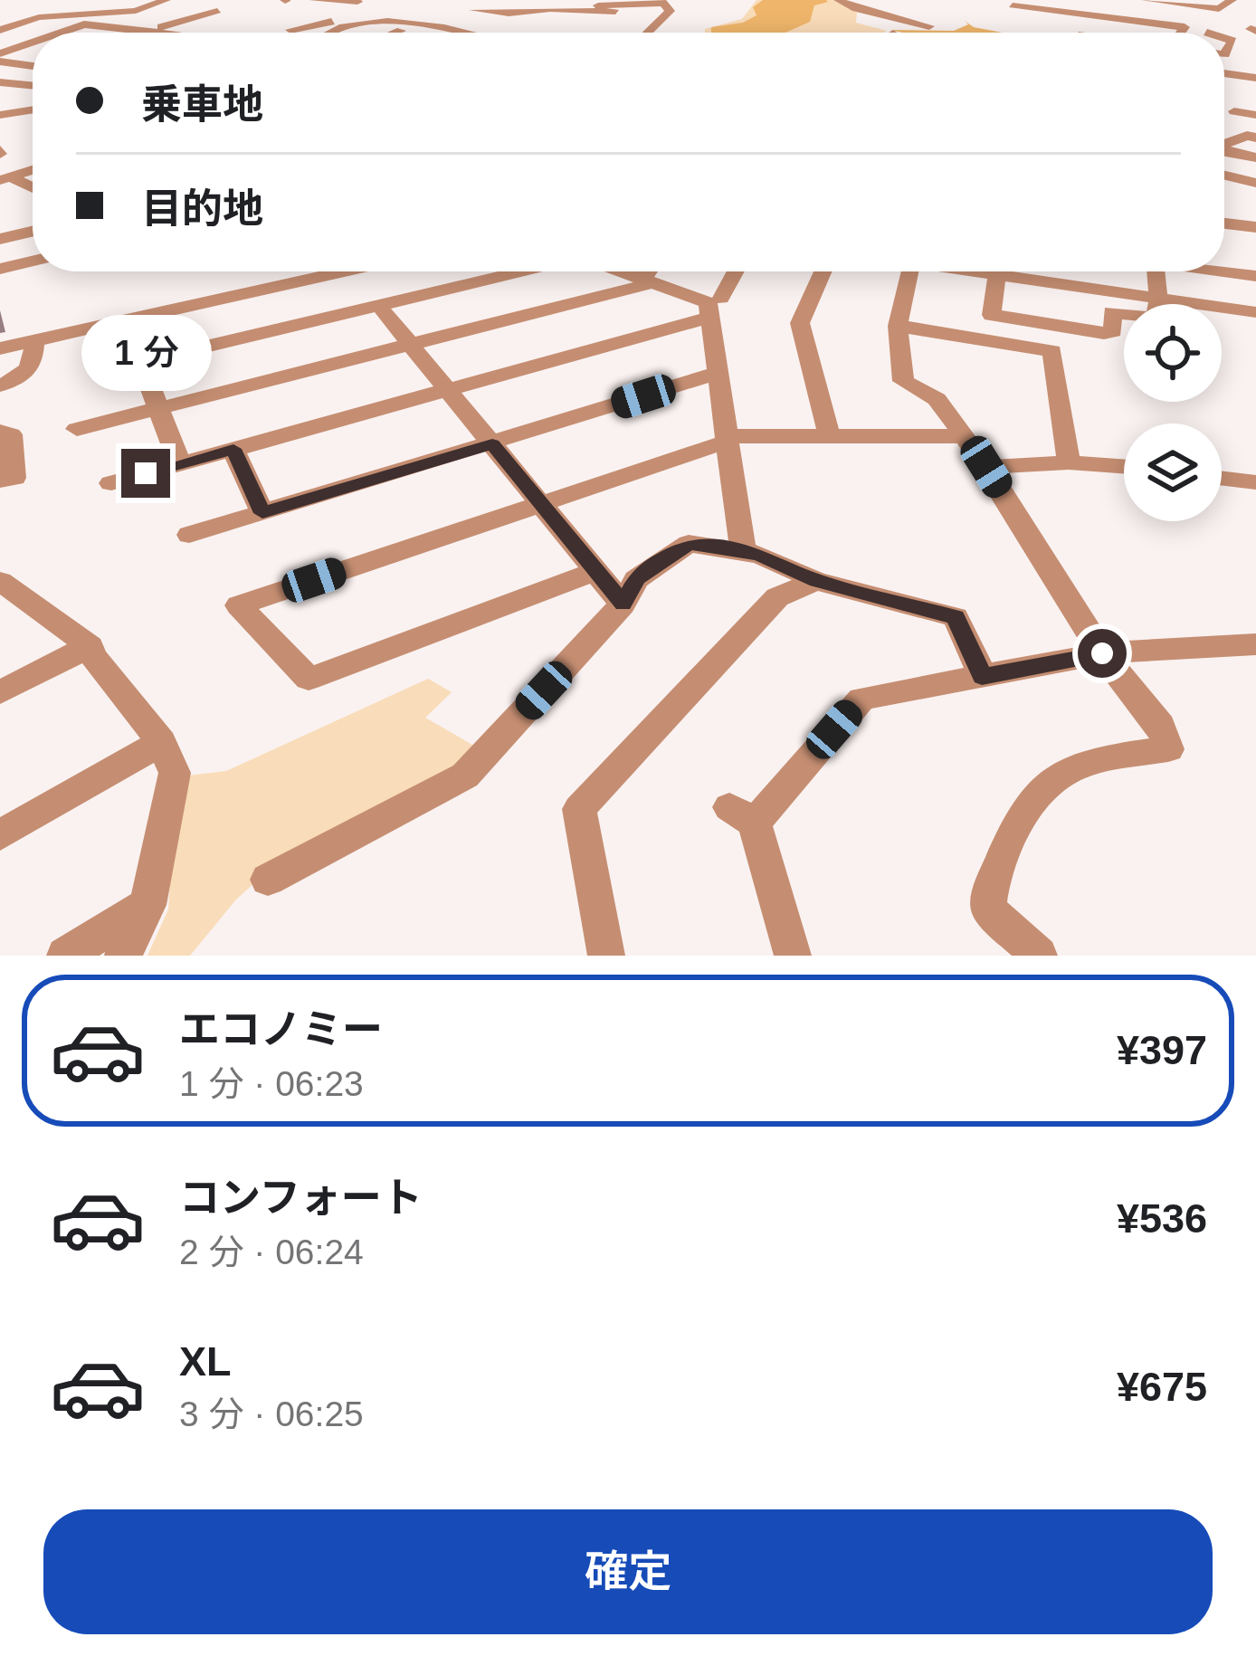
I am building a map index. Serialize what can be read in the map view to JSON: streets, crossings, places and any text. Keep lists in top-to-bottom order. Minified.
{"page":{"banner":["乗車地","目的地"],"bubble":"1 分","list":[{"name":"エコノミー","note":"1 分 · 06:23","value":"¥397"},{"name":"コンフォート","note":"2 分 · 06:24","value":"¥536"},{"name":"XL","note":"3 分 · 06:25","value":"¥675"}],"buttons":"確定"}}
